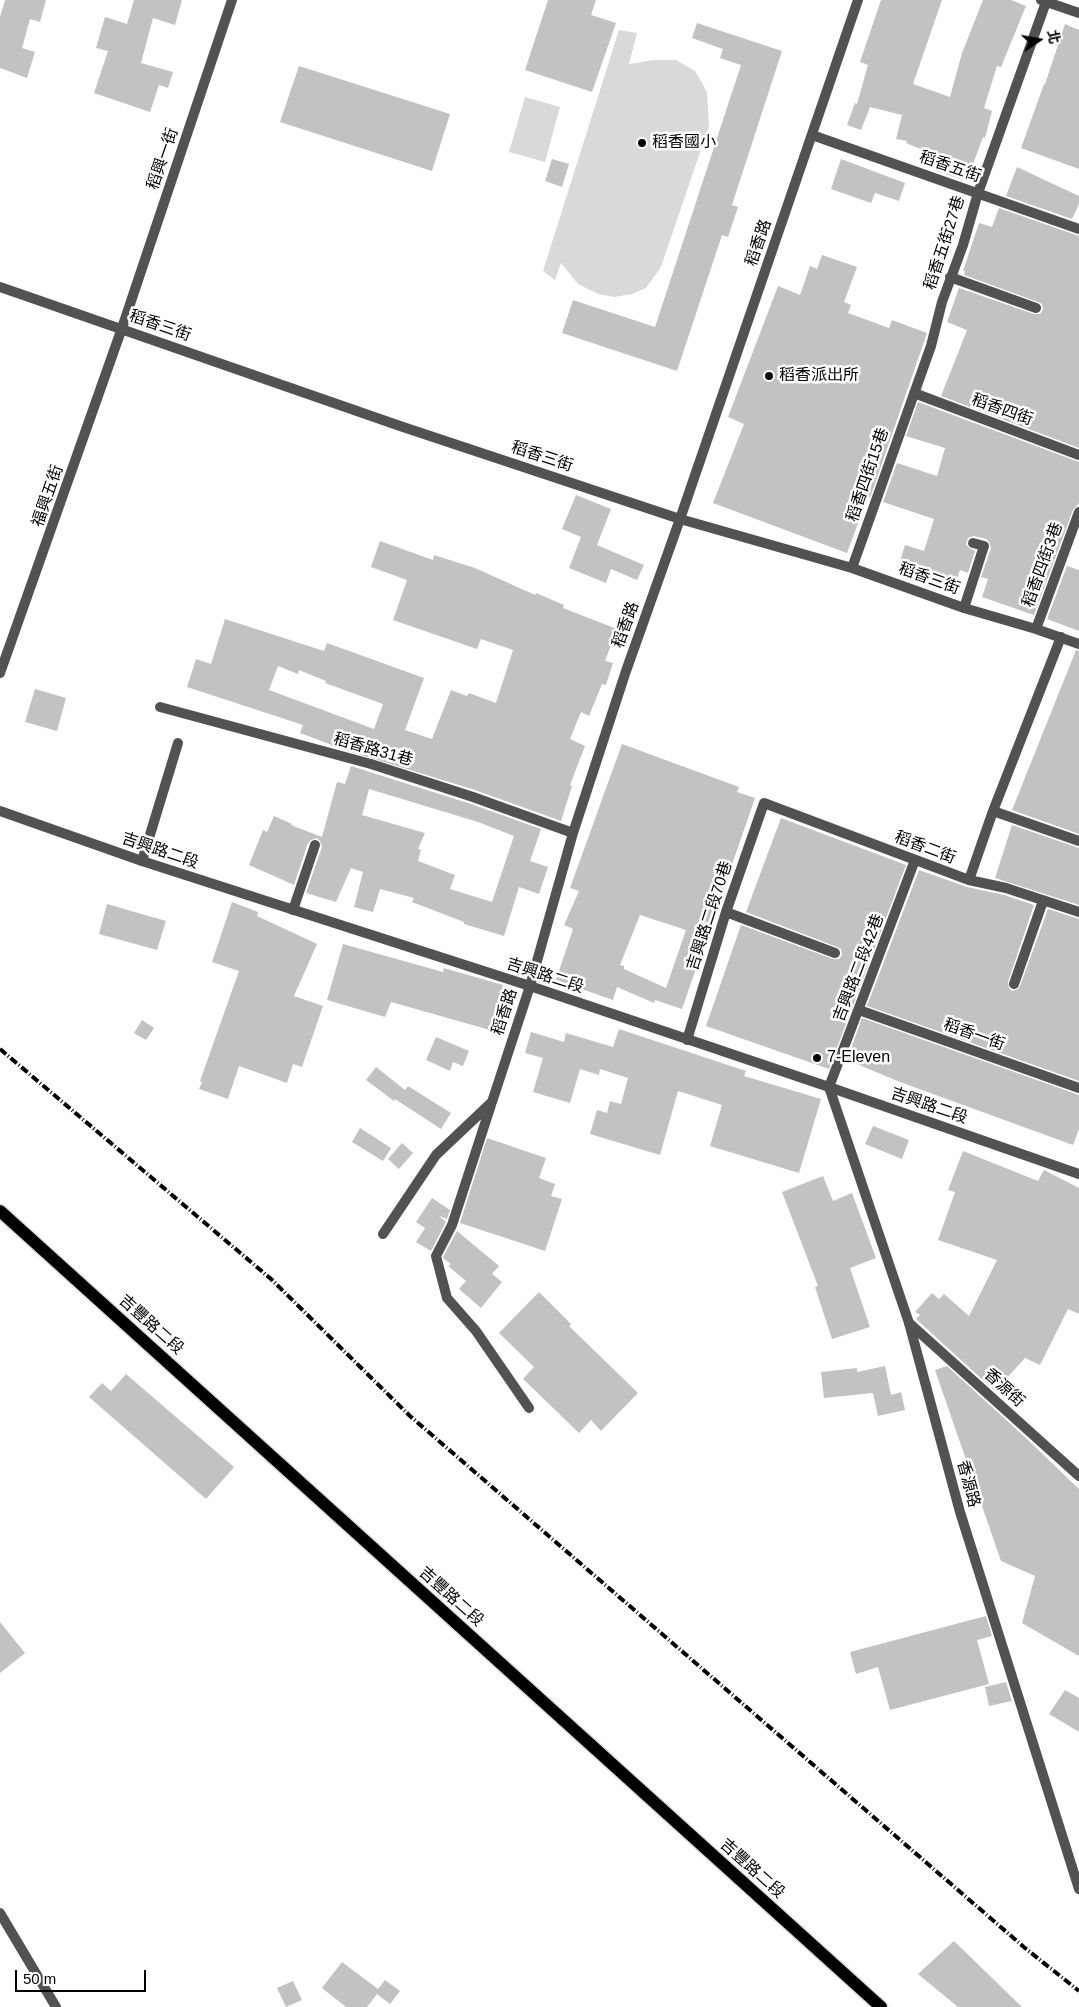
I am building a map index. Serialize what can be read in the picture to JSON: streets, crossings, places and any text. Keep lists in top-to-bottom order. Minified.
{"streets":{"main road":["吉豐路二段"],"street":["稻興一街","稻香五街","稻香路","稻香五街27巷","稻香三街","稻香四街","稻香四街15巷","福興五街","稻香四街3巷","稻香路31巷","稻香二街","吉興路二段","吉興路二段70巷","吉興路二段42巷","稻香一街","香源街","香源路"]},"crossings":[["稻興一街","稻香三街"],["稻興一街","福興五街"],["稻香五街","稻香路"],["稻香五街","稻香五街27巷"],["稻香路","稻香三街"],["稻香路","稻香路31巷"],["稻香路","吉興路二段"],["稻香五街27巷","稻香四街"],["稻香五街27巷","稻香四街15巷"],["稻香三街","稻香四街15巷"],["稻香三街","福興五街"],["稻香三街","稻香四街3巷"],["稻香四街","稻香四街15巷"],["稻香二街","吉興路二段70巷"],["稻香二街","吉興路二段42巷"],["吉興路二段","吉興路二段70巷"],["吉興路二段","吉興路二段42巷"],["吉興路二段","香源路"],["吉興路二段42巷","稻香一街"],["吉興路二段42巷","香源路"],["香源街","香源路"]],"places":["稻香國小","稻香派出所","7-Eleven"],"scale_bar":"50 m","north":"right"}
